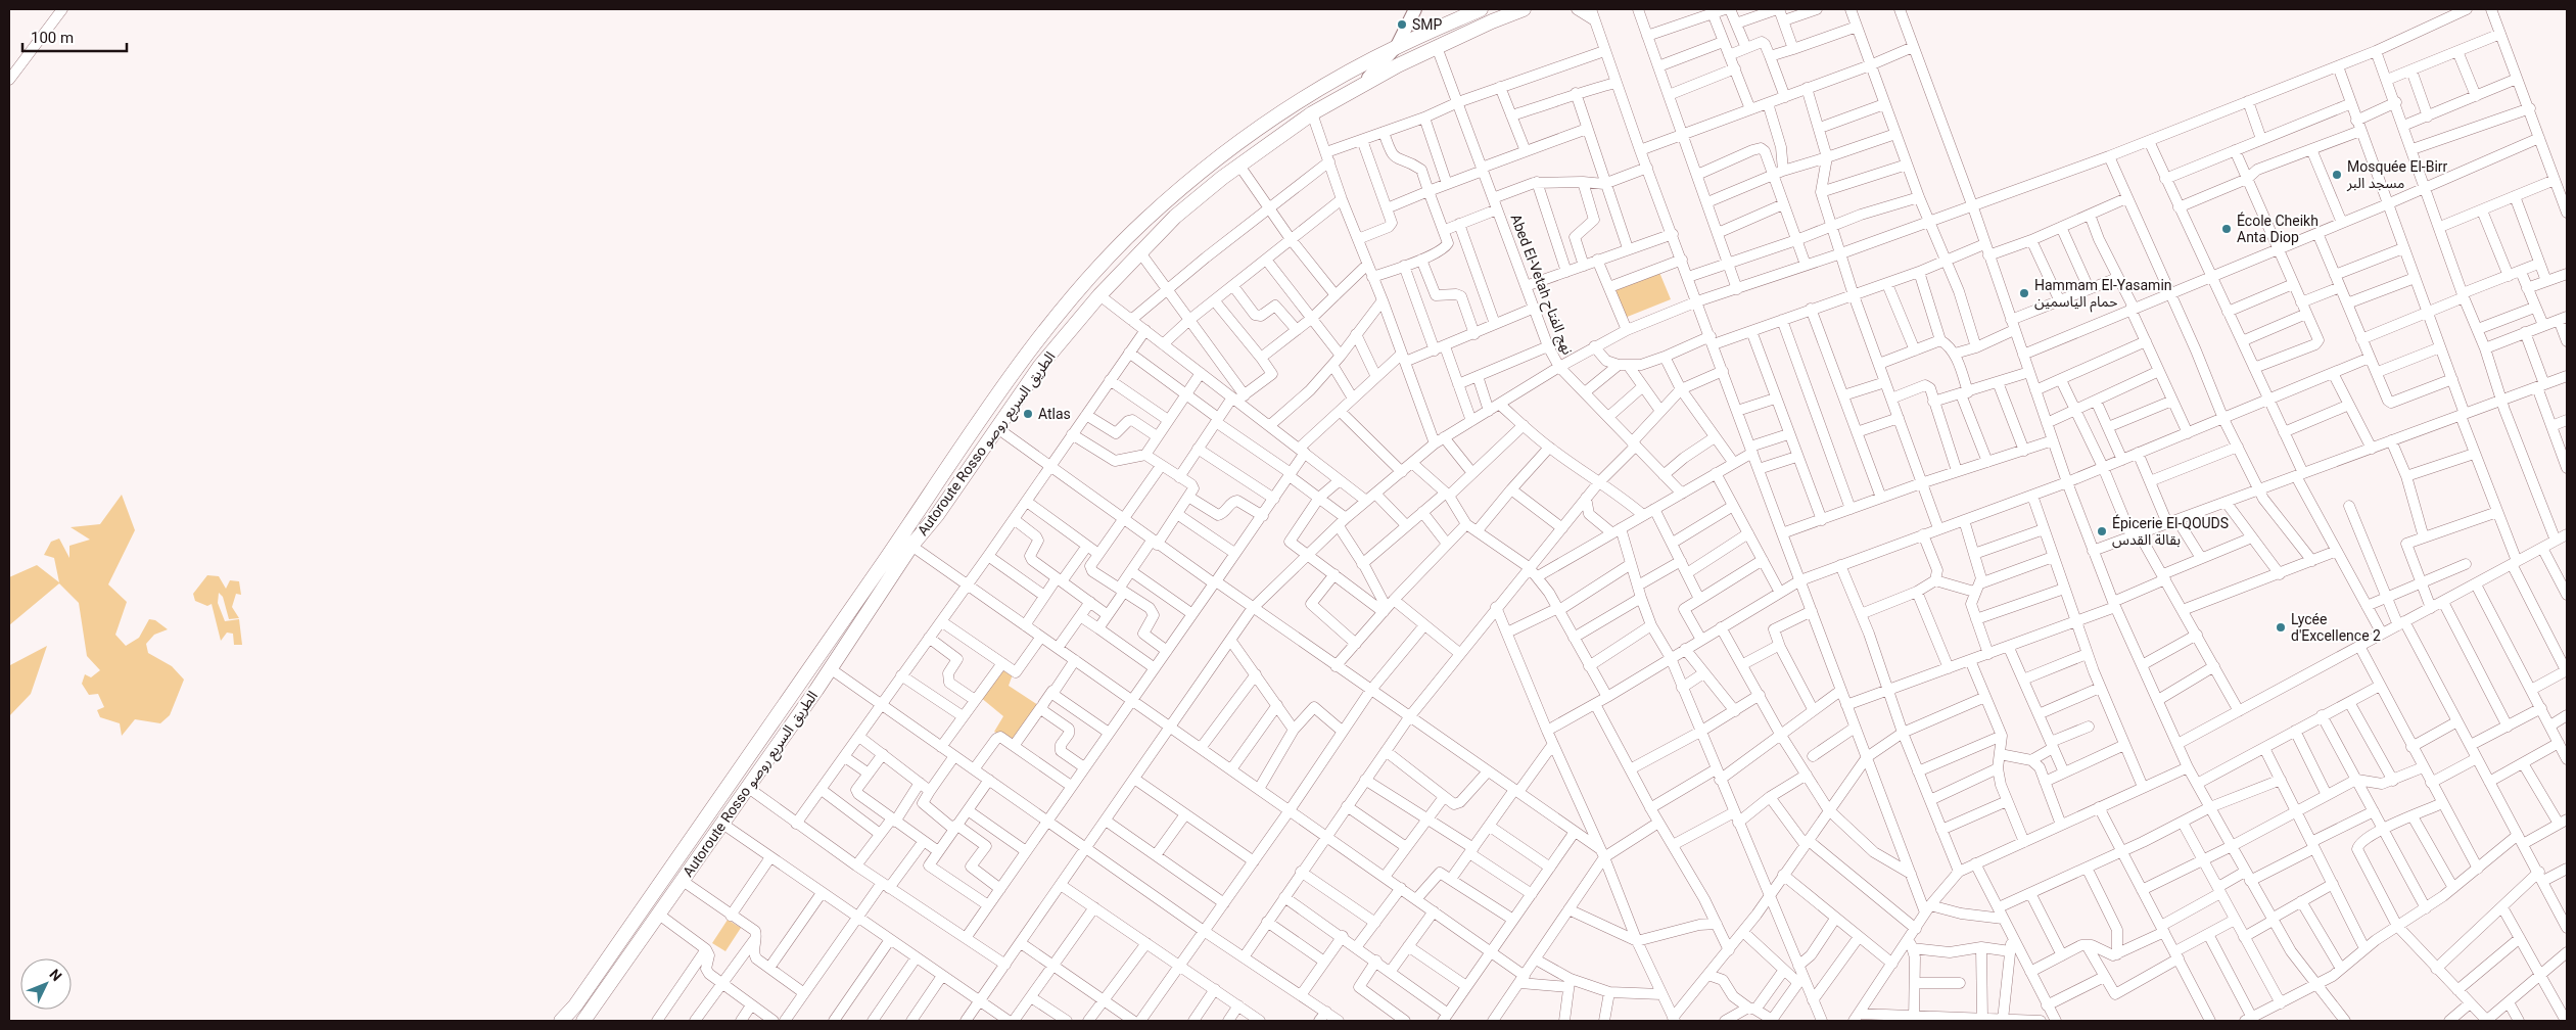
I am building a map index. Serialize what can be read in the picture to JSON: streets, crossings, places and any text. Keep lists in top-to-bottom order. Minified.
{"streets":{"highway":["Autoroute Rosso الطريق السريع روصو"],"street":["Abed El-Vetah نهج الفتاح"]},"crossings":[["Abed El-Vetah نهج الفتاح","Autoroute Rosso الطريق السريع روصو"]],"places":["SMP","Mosquée El-Birr مسجد البر","École Cheikh Anta Diop","Hammam El-Yasamin حمام الياسمين","Atlas","Épicerie El-QOUDS بقالة القدس","Lycée d'Excellence 2"],"scale_bar":"100 m","north":"top right"}
